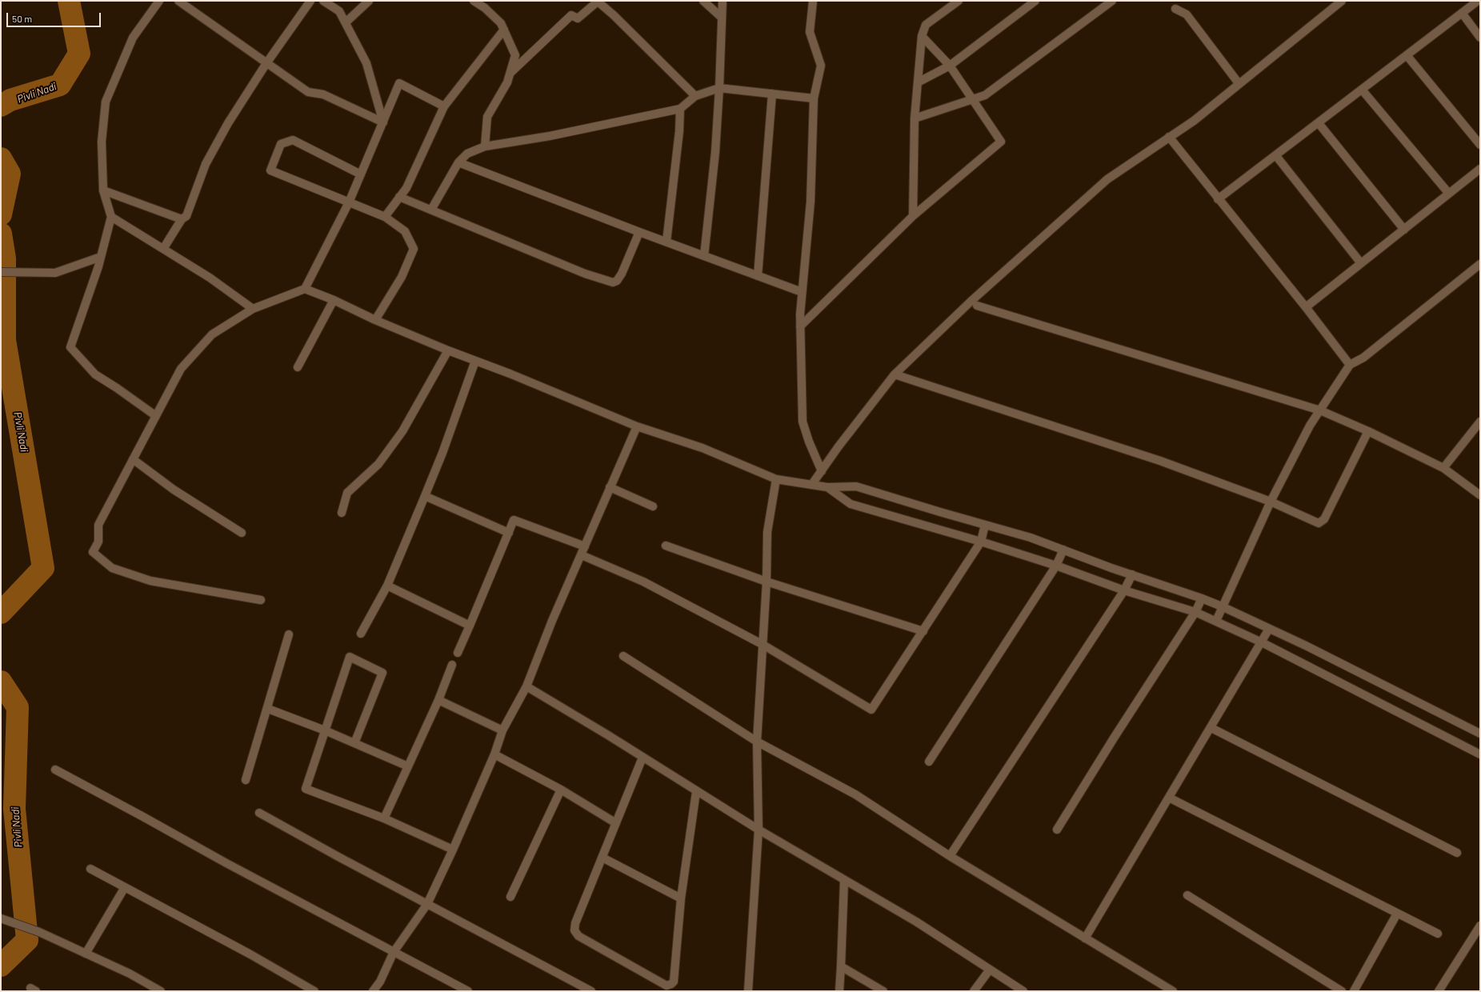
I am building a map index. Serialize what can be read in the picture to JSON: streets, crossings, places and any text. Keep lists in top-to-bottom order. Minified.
{"water":["Pivli Nadi"],"scale_bar":"50 m"}
